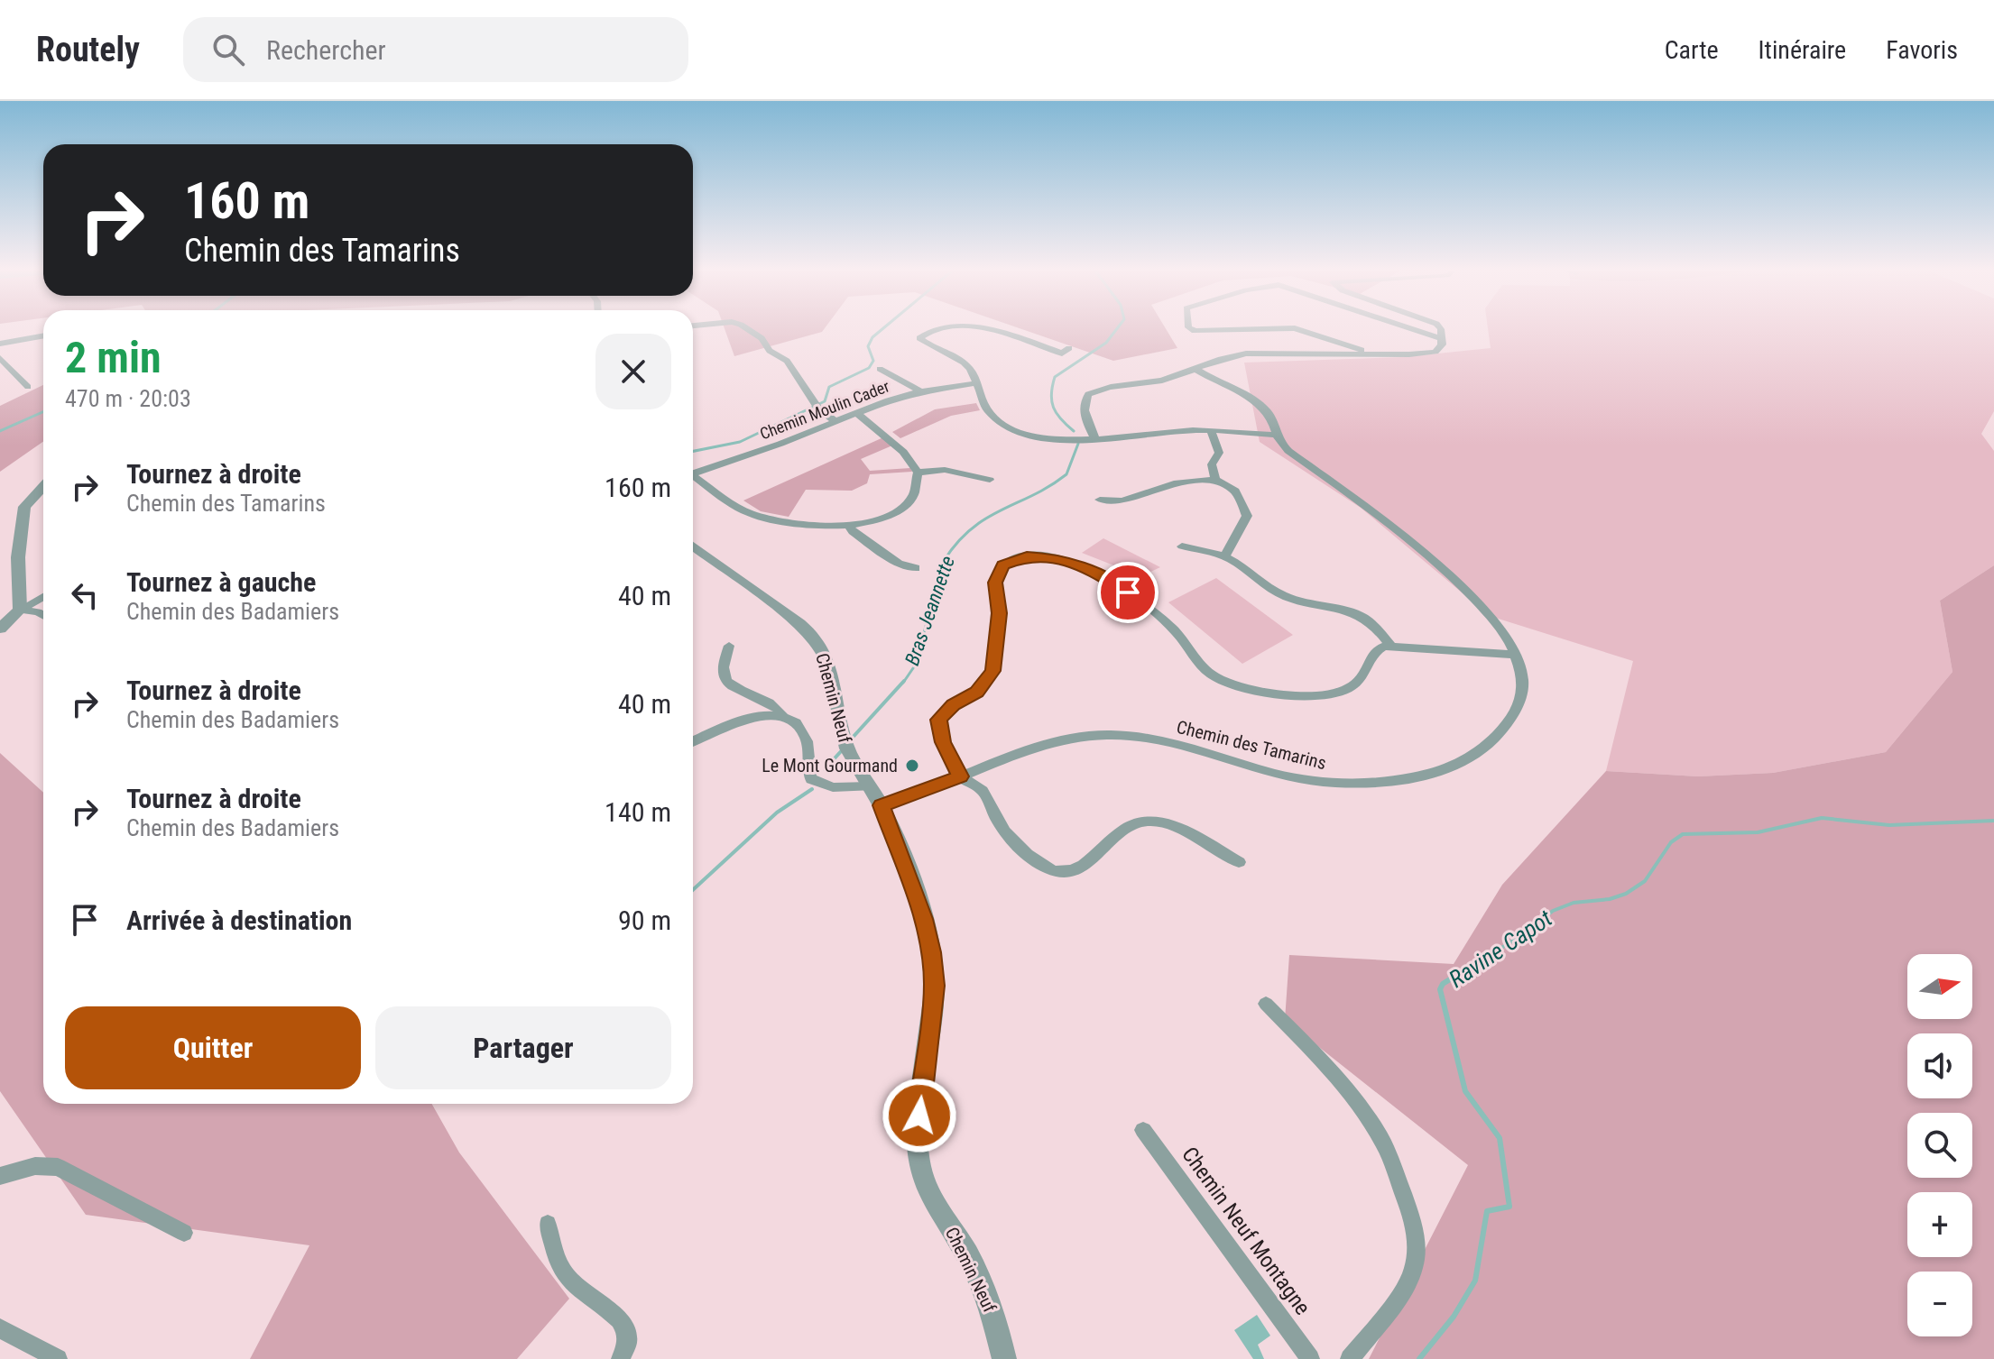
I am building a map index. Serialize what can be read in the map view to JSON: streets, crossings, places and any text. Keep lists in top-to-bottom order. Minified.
{"streets":{"street":["Chemin Moulin Cader","Chemin Neuf","Chemin des Tamarins","Chemin Neuf Montagne"]},"crossings":[["Chemin Neuf","Chemin des Tamarins"]],"water":["Bras Jeannette","Ravine Capot"],"places":["Le Mont Gourmand"],"north":"right","page":{"header":"Routely","search":"Rechercher","nav":["Carte","Itinéraire","Favoris"],"turn":["160 m","Chemin des Tamarins"],"heading":["2 min","470 m · 20:03"],"list":[{"name":"Tournez à droite","note":"Chemin des Tamarins","value":"160 m"},{"name":"Tournez à gauche","note":"Chemin des Badamiers","value":"40 m"},{"name":"Tournez à droite","note":"Chemin des Badamiers","value":"40 m"},{"name":"Tournez à droite","note":"Chemin des Badamiers","value":"140 m"},{"name":"Arrivée à destination","value":"90 m"}],"map_buttons":["+","−"],"buttons":["Quitter","Partager"]}}
